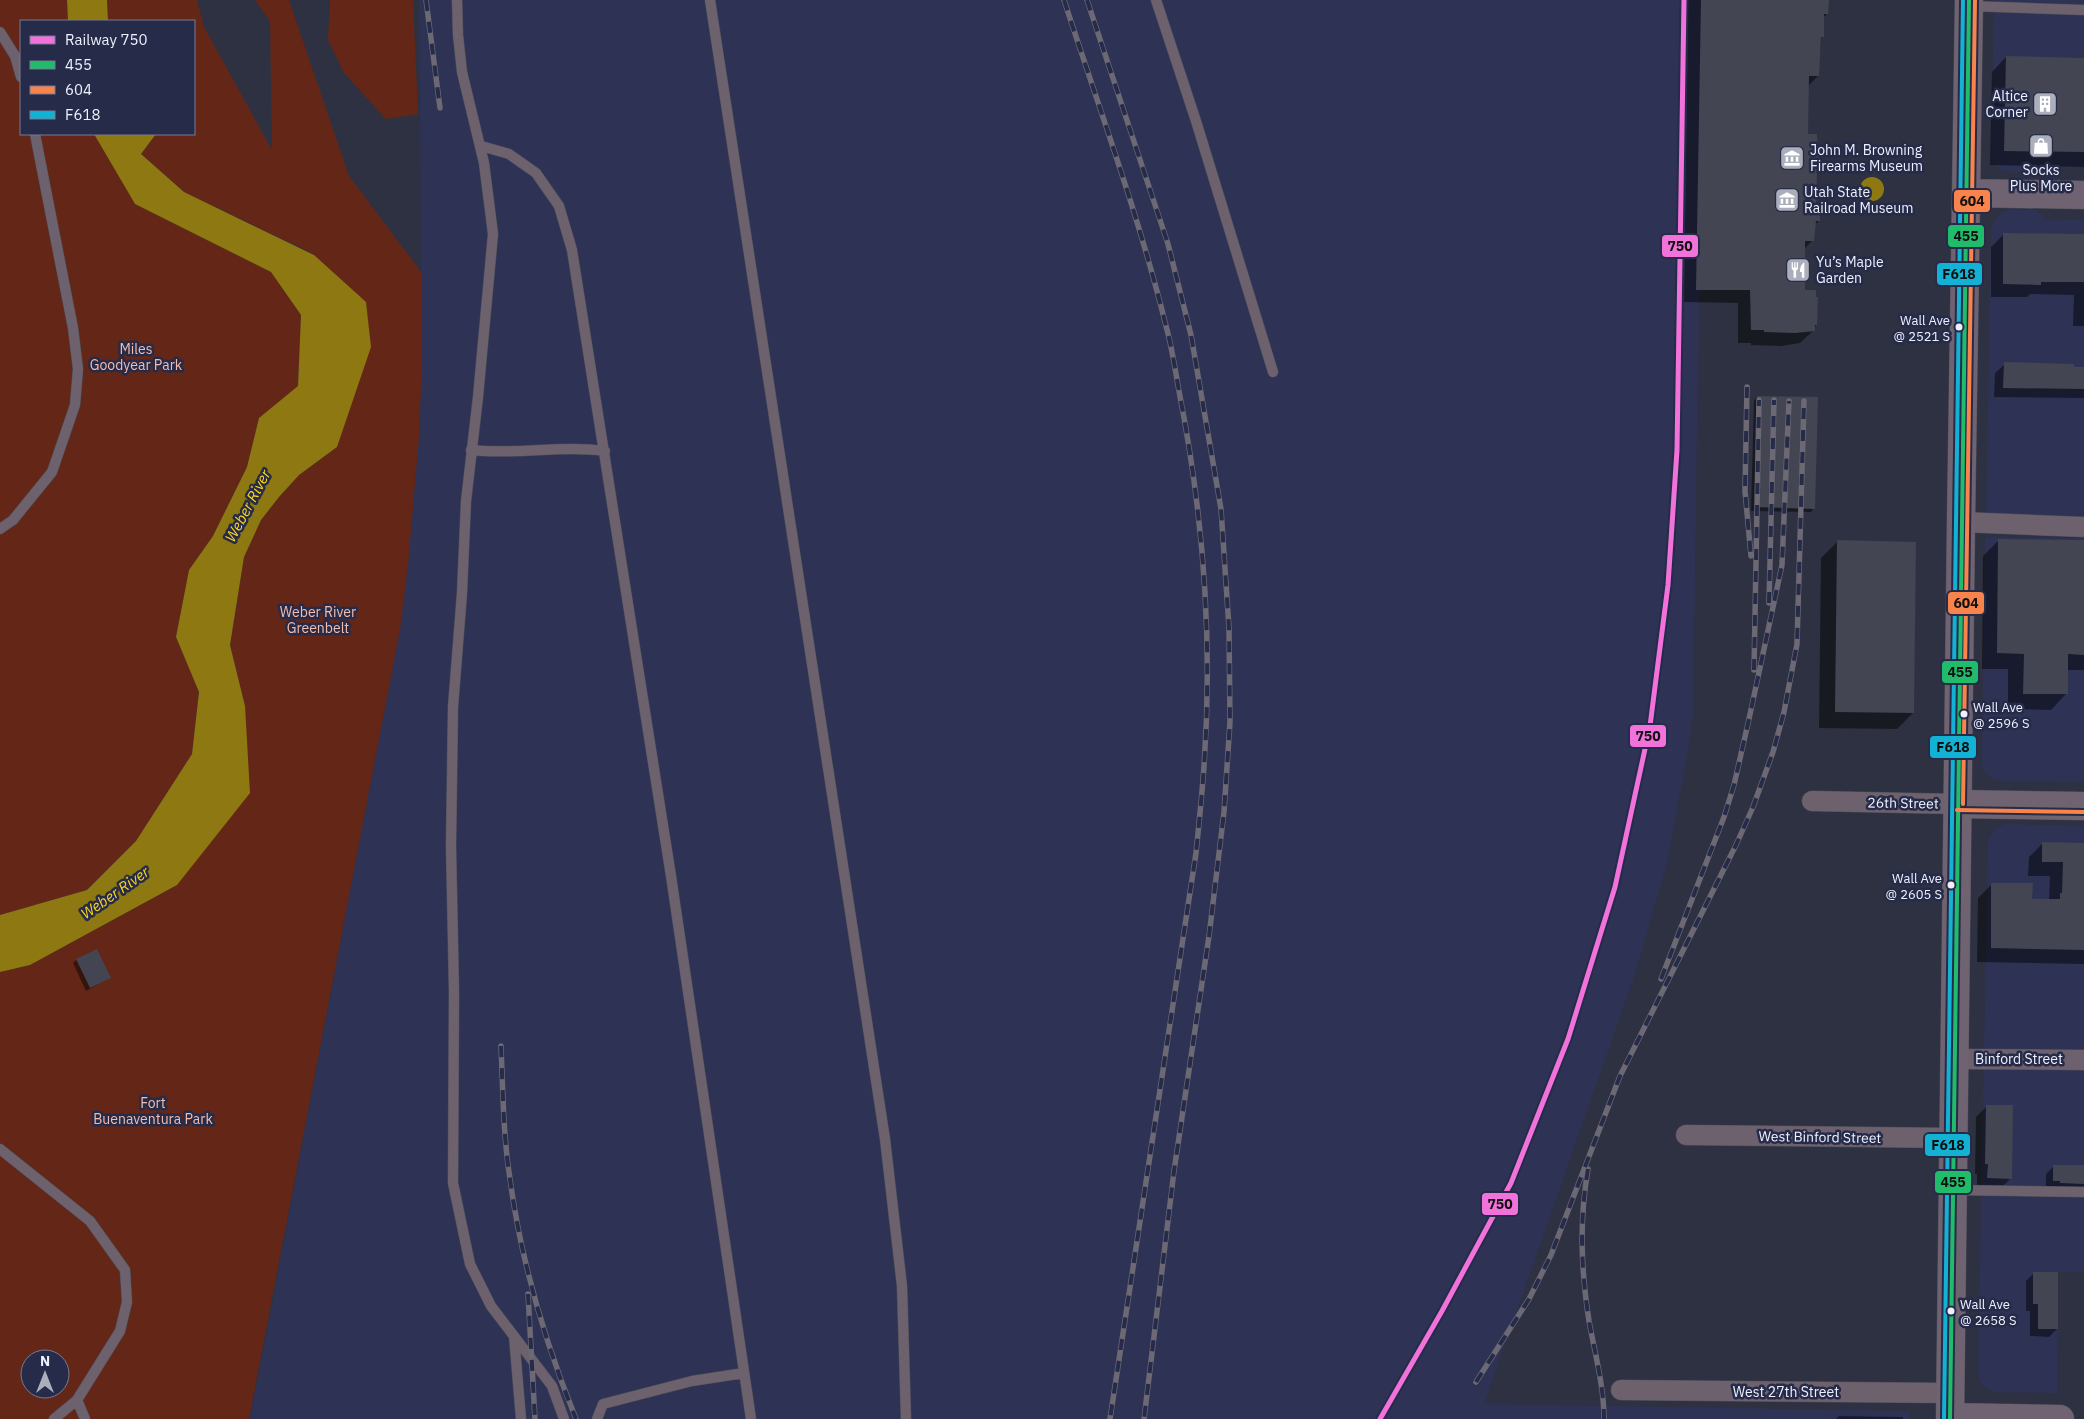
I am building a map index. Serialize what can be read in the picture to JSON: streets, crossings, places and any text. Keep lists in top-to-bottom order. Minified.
{"streets":{"main road":["26th Street"],"street":["Binford Street","West Binford Street","West 27th Street"]},"water":["Weber River"],"parks":["Miles Goodyear Park","Weber River Greenbelt","Fort Buenaventura Park"],"places":{"building":["Altice Corner"],"shop":["Socks Plus More"],"museum":["John M. Browning Firearms Museum","Utah State Railroad Museum"],"restaurant":["Yu’s Maple Garden"],"other":["Wall Ave @ 2521 S","Wall Ave @ 2596 S","Wall Ave @ 2605 S","Wall Ave @ 2658 S"]},"lines":["rail line 750","transit line 455","transit line 604","transit line F618"],"legend":["Railway 750","455","604","F618"],"north":"top"}
